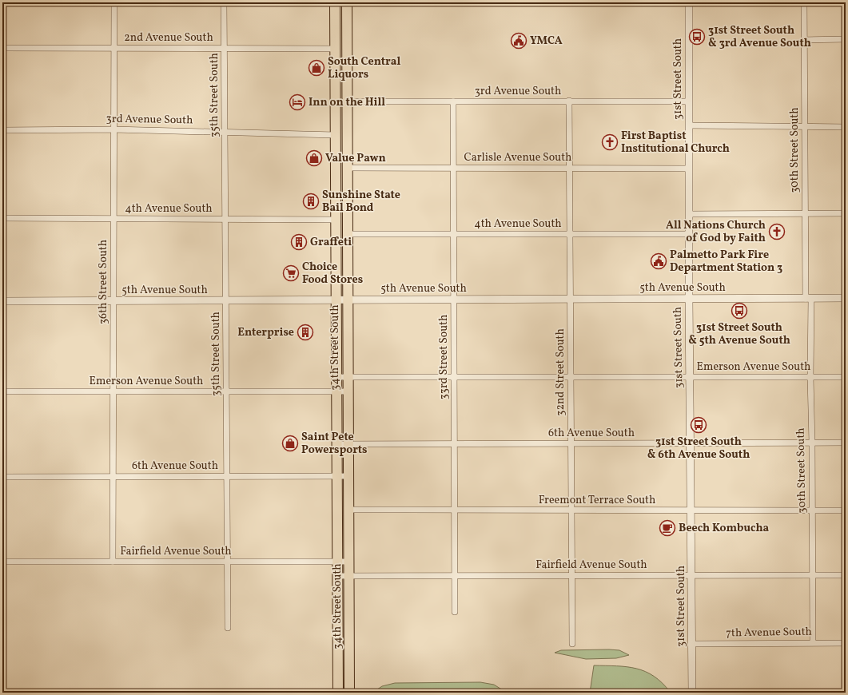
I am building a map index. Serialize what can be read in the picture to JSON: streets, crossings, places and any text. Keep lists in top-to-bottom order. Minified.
{"streets":{"highway":["34th Street South"],"street":["2nd Avenue South","31st Street South","3rd Avenue South","35th Street South","30th Street South","Carlisle Avenue South","4th Avenue South","36th Street South","5th Avenue South","33rd Street South","Emerson Avenue South","32nd Street South","6th Avenue South","Freemont Terrace South","Fairfield Avenue South","7th Avenue South"]},"crossings":[["2nd Avenue South","35th Street South"],["2nd Avenue South","36th Street South"],["2nd Avenue South","34th Street South"],["31st Street South","3rd Avenue South"],["31st Street South","Carlisle Avenue South"],["31st Street South","4th Avenue South"],["31st Street South","5th Avenue South"],["31st Street South","Emerson Avenue South"],["31st Street South","6th Avenue South"],["31st Street South","Freemont Terrace South"],["31st Street South","Fairfield Avenue South"],["31st Street South","7th Avenue South"],["3rd Avenue South","35th Street South"],["3rd Avenue South","36th Street South"],["3rd Avenue South","34th Street South"],["3rd Avenue South","33rd Street South"],["3rd Avenue South","32nd Street South"],["35th Street South","4th Avenue South"],["35th Street South","5th Avenue South"],["35th Street South","Emerson Avenue South"],["35th Street South","6th Avenue South"],["35th Street South","Fairfield Avenue South"],["30th Street South","5th Avenue South"],["30th Street South","Emerson Avenue South"],["30th Street South","6th Avenue South"],["30th Street South","Freemont Terrace South"],["30th Street South","Fairfield Avenue South"],["30th Street South","7th Avenue South"],["Carlisle Avenue South","34th Street South"],["Carlisle Avenue South","33rd Street South"],["Carlisle Avenue South","32nd Street South"],["4th Avenue South","36th Street South"],["4th Avenue South","34th Street South"],["4th Avenue South","33rd Street South"],["4th Avenue South","32nd Street South"],["36th Street South","5th Avenue South"],["36th Street South","Emerson Avenue South"],["36th Street South","6th Avenue South"],["36th Street South","Fairfield Avenue South"],["5th Avenue South","34th Street South"],["5th Avenue South","33rd Street South"],["5th Avenue South","32nd Street South"],["34th Street South","Emerson Avenue South"],["34th Street South","6th Avenue South"],["34th Street South","Freemont Terrace South"],["34th Street South","Fairfield Avenue South"],["33rd Street South","Emerson Avenue South"],["33rd Street South","6th Avenue South"],["33rd Street South","Freemont Terrace South"],["33rd Street South","Fairfield Avenue South"],["Emerson Avenue South","32nd Street South"],["32nd Street South","6th Avenue South"],["32nd Street South","Freemont Terrace South"],["32nd Street South","Fairfield Avenue South"]],"places":{"bus stop":["31st Street South & 3rd Avenue South","31st Street South & 5th Avenue South","31st Street South & 6th Avenue South"],"public building":["YMCA","Palmetto Park Fire Department Station 3"],"shop":["South Central Liquors","Value Pawn","Saint Pete Powersports"],"hotel":["Inn on the Hill"],"church":["First Baptist Institutional Church","All Nations Church of God by Faith"],"building":["Sunshine State Bail Bond","Graffeti","Enterprise"],"supermarket":["Choice Food Stores"],"cafe":["Beech Kombucha"]}}
